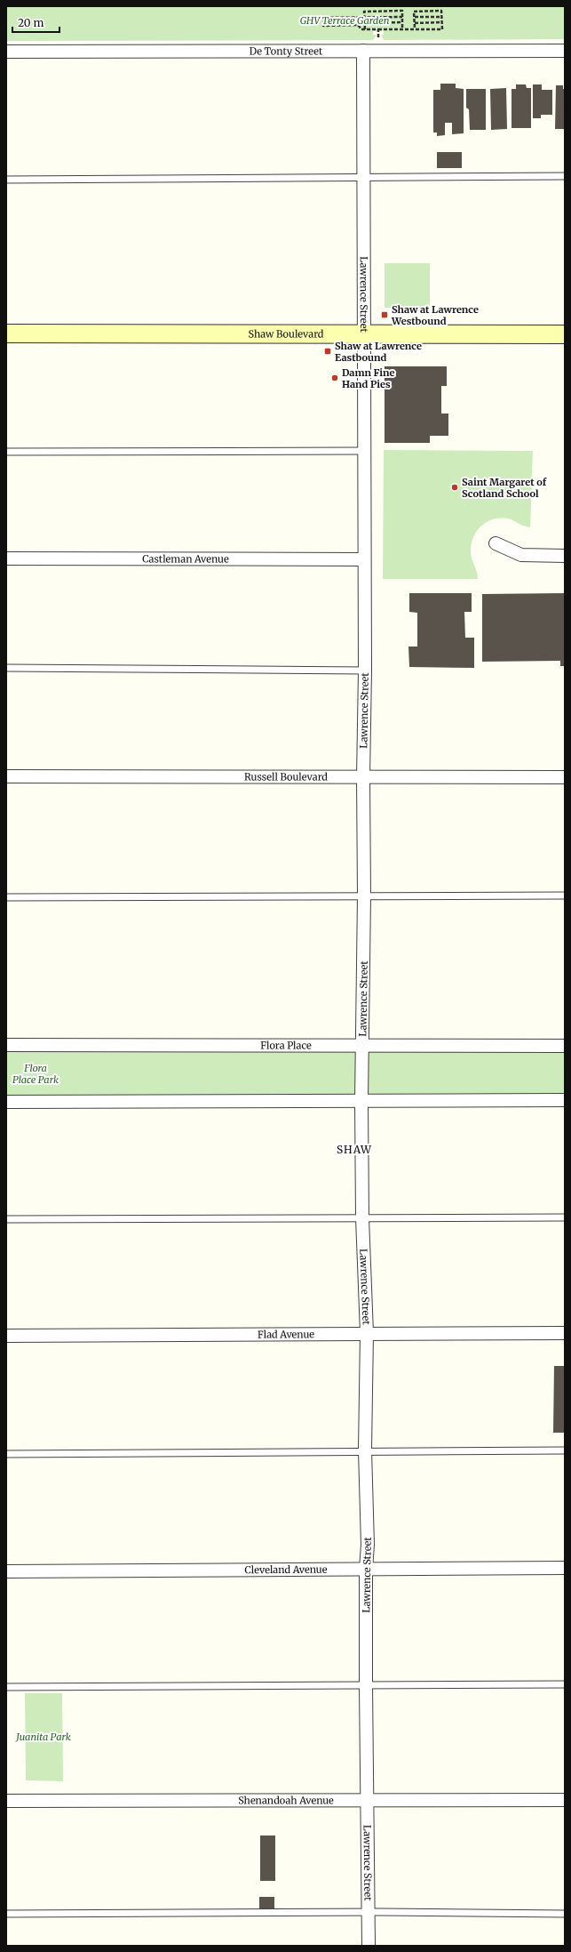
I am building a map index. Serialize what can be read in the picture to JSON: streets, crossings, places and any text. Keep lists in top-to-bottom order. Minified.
{"streets":{"street":["De Tonty Street","Lawrence Street","Shaw Boulevard","Castleman Avenue","Russell Boulevard","Flora Place","Flad Avenue","Cleveland Avenue","Shenandoah Avenue"]},"crossings":[["De Tonty Street","Lawrence Street"],["Lawrence Street","Shaw Boulevard"],["Lawrence Street","Castleman Avenue"],["Lawrence Street","Russell Boulevard"],["Lawrence Street","Flora Place"],["Lawrence Street","Flad Avenue"],["Lawrence Street","Cleveland Avenue"],["Lawrence Street","Shenandoah Avenue"]],"districts":["SHAW"],"parks":["GHV Terrace Garden","Flora Place Park","Juanita Park"],"places":{"transit":["Shaw at Lawrence Westbound","Shaw at Lawrence Eastbound"],"other":["Damn Fine Hand Pies","Saint Margaret of Scotland School"]},"scale_bar":"20 m"}
